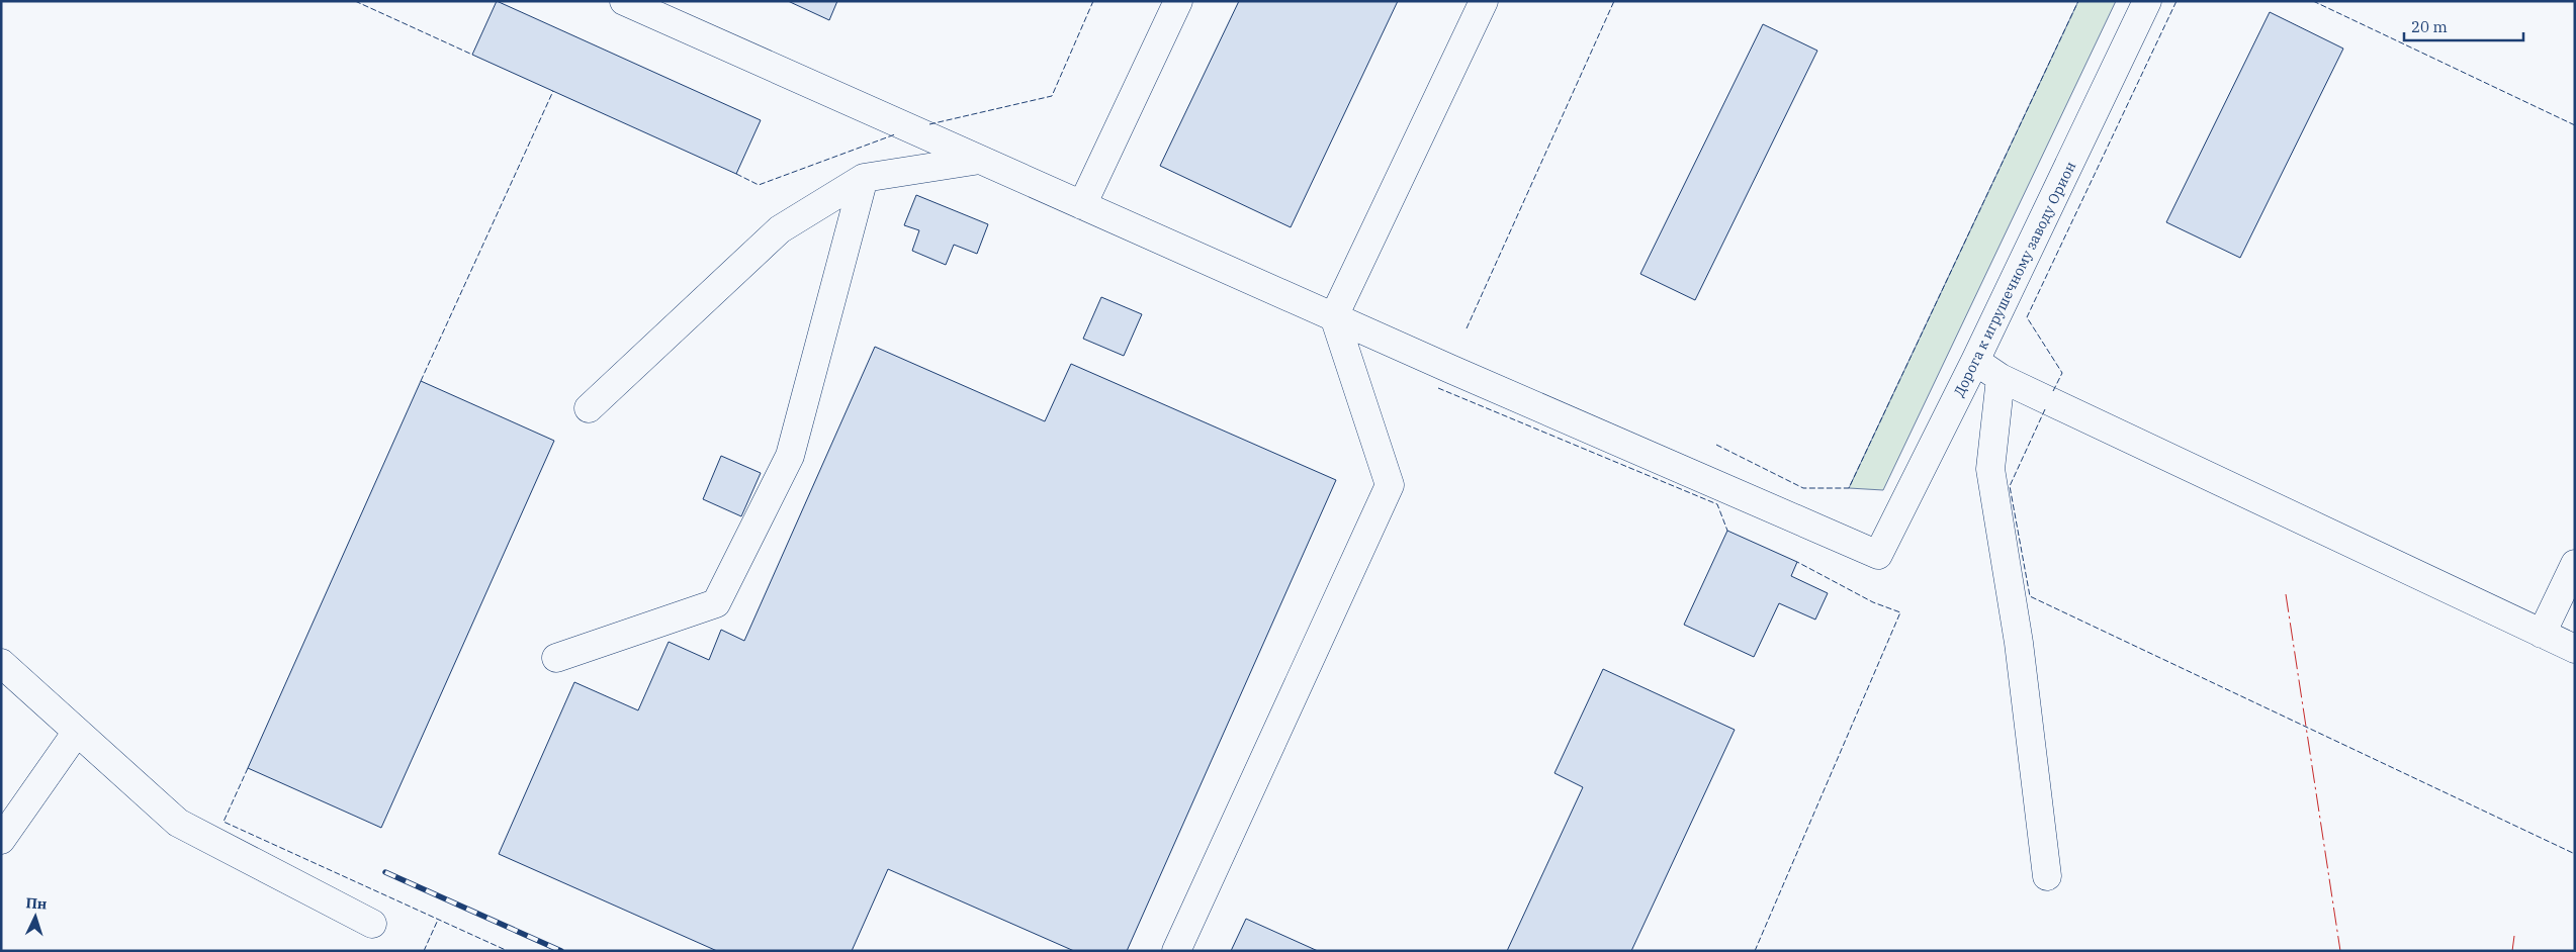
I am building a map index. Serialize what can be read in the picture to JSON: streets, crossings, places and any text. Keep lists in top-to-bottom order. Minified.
{"streets":{"street":["Дорога к игрушечному заводу Орион"]},"scale_bar":"20 m","north":"top"}
